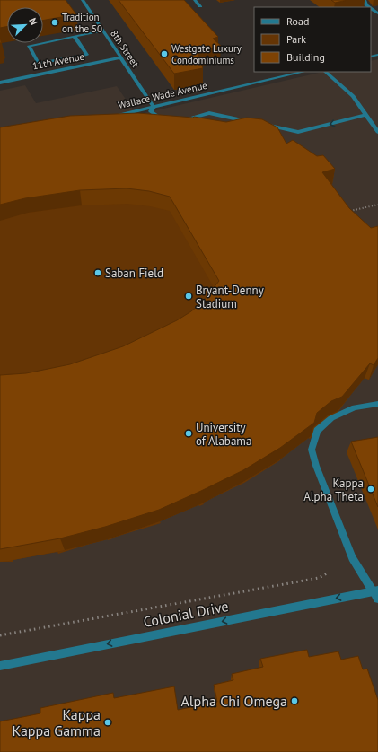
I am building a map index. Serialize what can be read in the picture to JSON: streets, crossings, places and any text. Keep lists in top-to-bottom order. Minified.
{"streets":{"street":["8th Street","11th Avenue","Wallace Wade Avenue","Colonial Drive"]},"crossings":[["8th Street","11th Avenue"],["8th Street","Wallace Wade Avenue"]],"one_way":["Colonial Drive"],"places":["Tradition on the 50","Westgate Luxury Condominiums","Saban Field","Bryant-Denny Stadium","University of Alabama","Kappa Alpha Theta","Alpha Chi Omega","Kappa Kappa Gamma"],"legend":["Road","Park","Building"],"north":"top right"}
